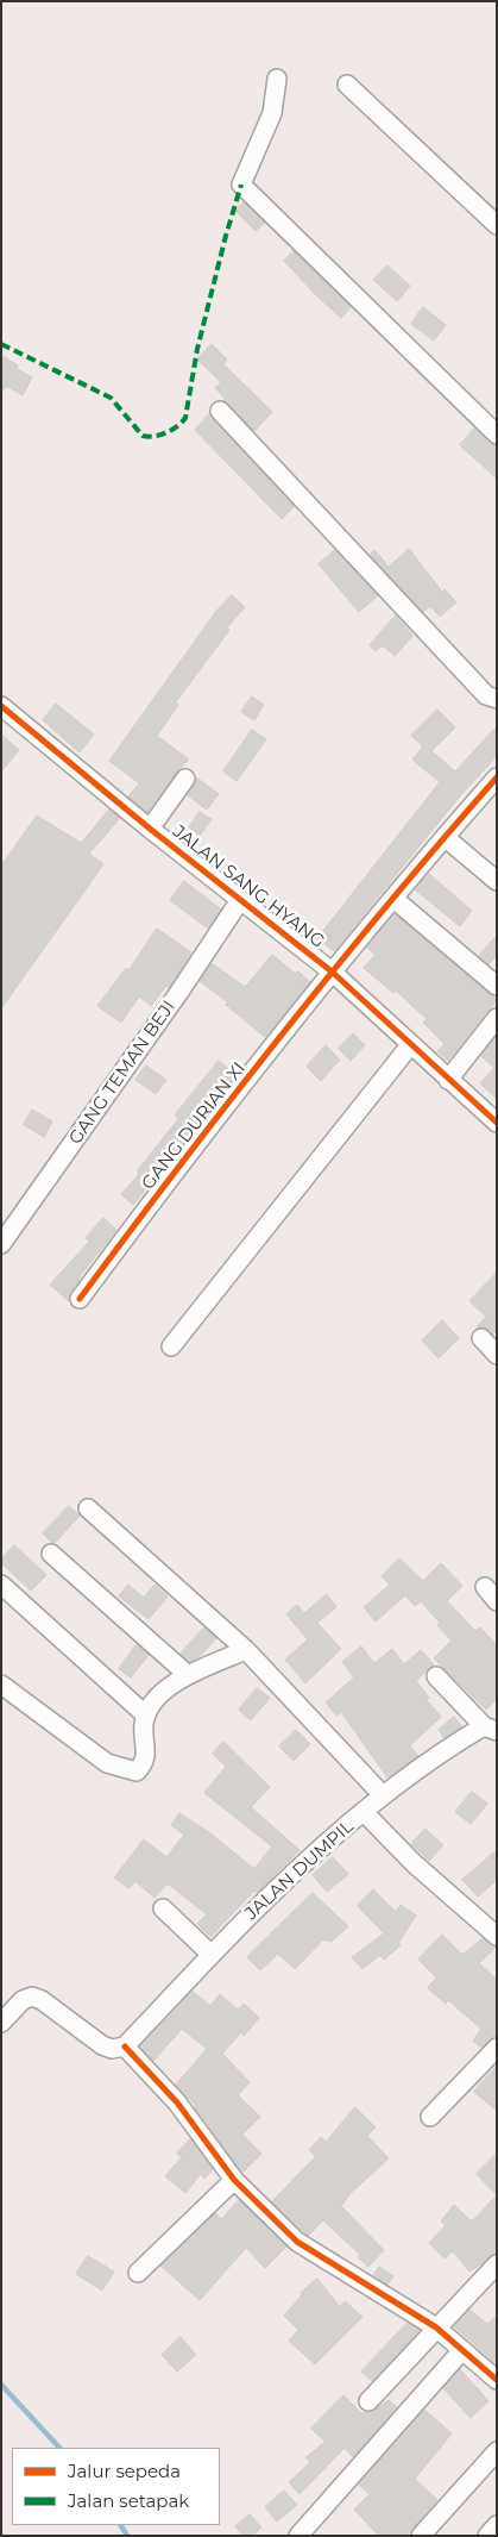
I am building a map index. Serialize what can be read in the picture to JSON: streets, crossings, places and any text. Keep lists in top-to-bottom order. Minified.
{"streets":{"street":["JALAN SANG HYANG","GANG TEMAN BEJI","GANG DURIAN XI","JALAN DUMPIL"]},"crossings":[["JALAN SANG HYANG","GANG TEMAN BEJI"],["JALAN SANG HYANG","GANG DURIAN XI"]],"legend":["Jalur sepeda","Jalan setapak"]}
